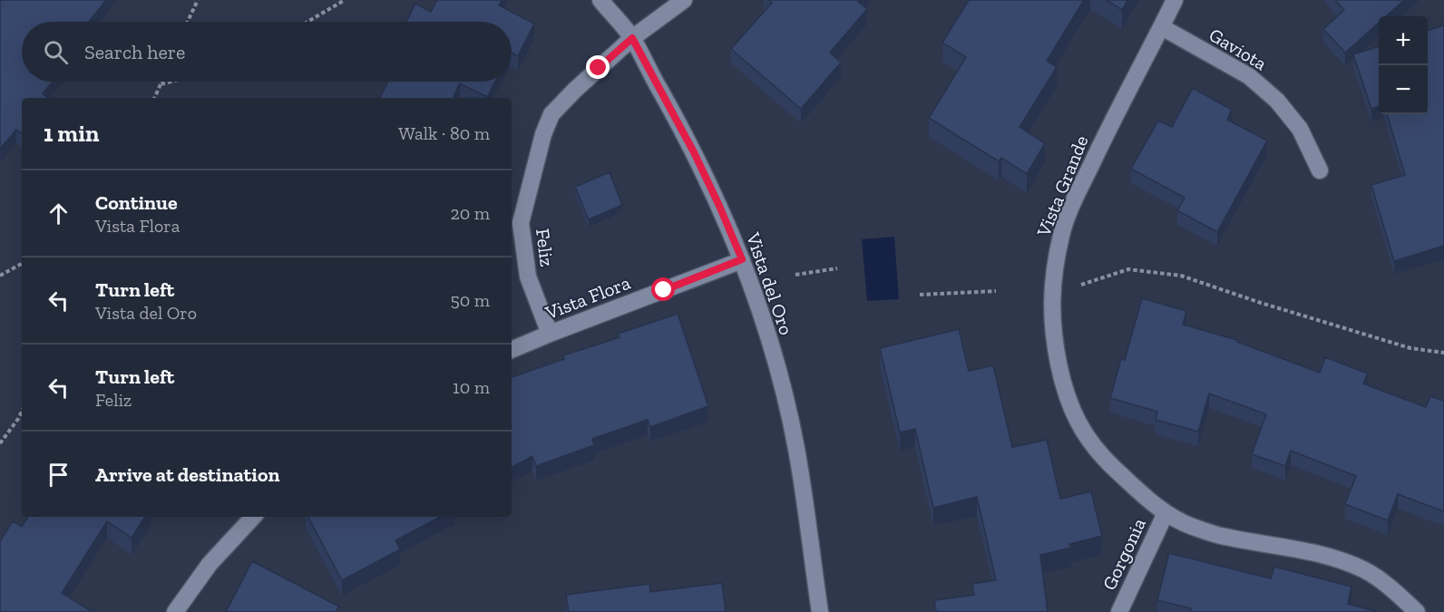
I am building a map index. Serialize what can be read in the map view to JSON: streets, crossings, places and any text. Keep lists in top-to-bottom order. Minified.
{"streets":{"street":["Gaviota","Vista Grande","Feliz","Vista del Oro","Vista Flora","Gorgonia"]},"crossings":[["Gaviota","Vista Grande"],["Vista Grande","Gorgonia"],["Feliz","Vista del Oro"],["Feliz","Vista Flora"],["Vista del Oro","Vista Flora"]],"page":{"map_buttons":["+","−"],"search":"Search here","heading":["1 min","Walk · 80 m"],"list":[["Continue","Vista Flora","20 m"],["Turn left","Vista del Oro","50 m"],["Turn left","Feliz","10 m"],"Arrive at destination"]}}
